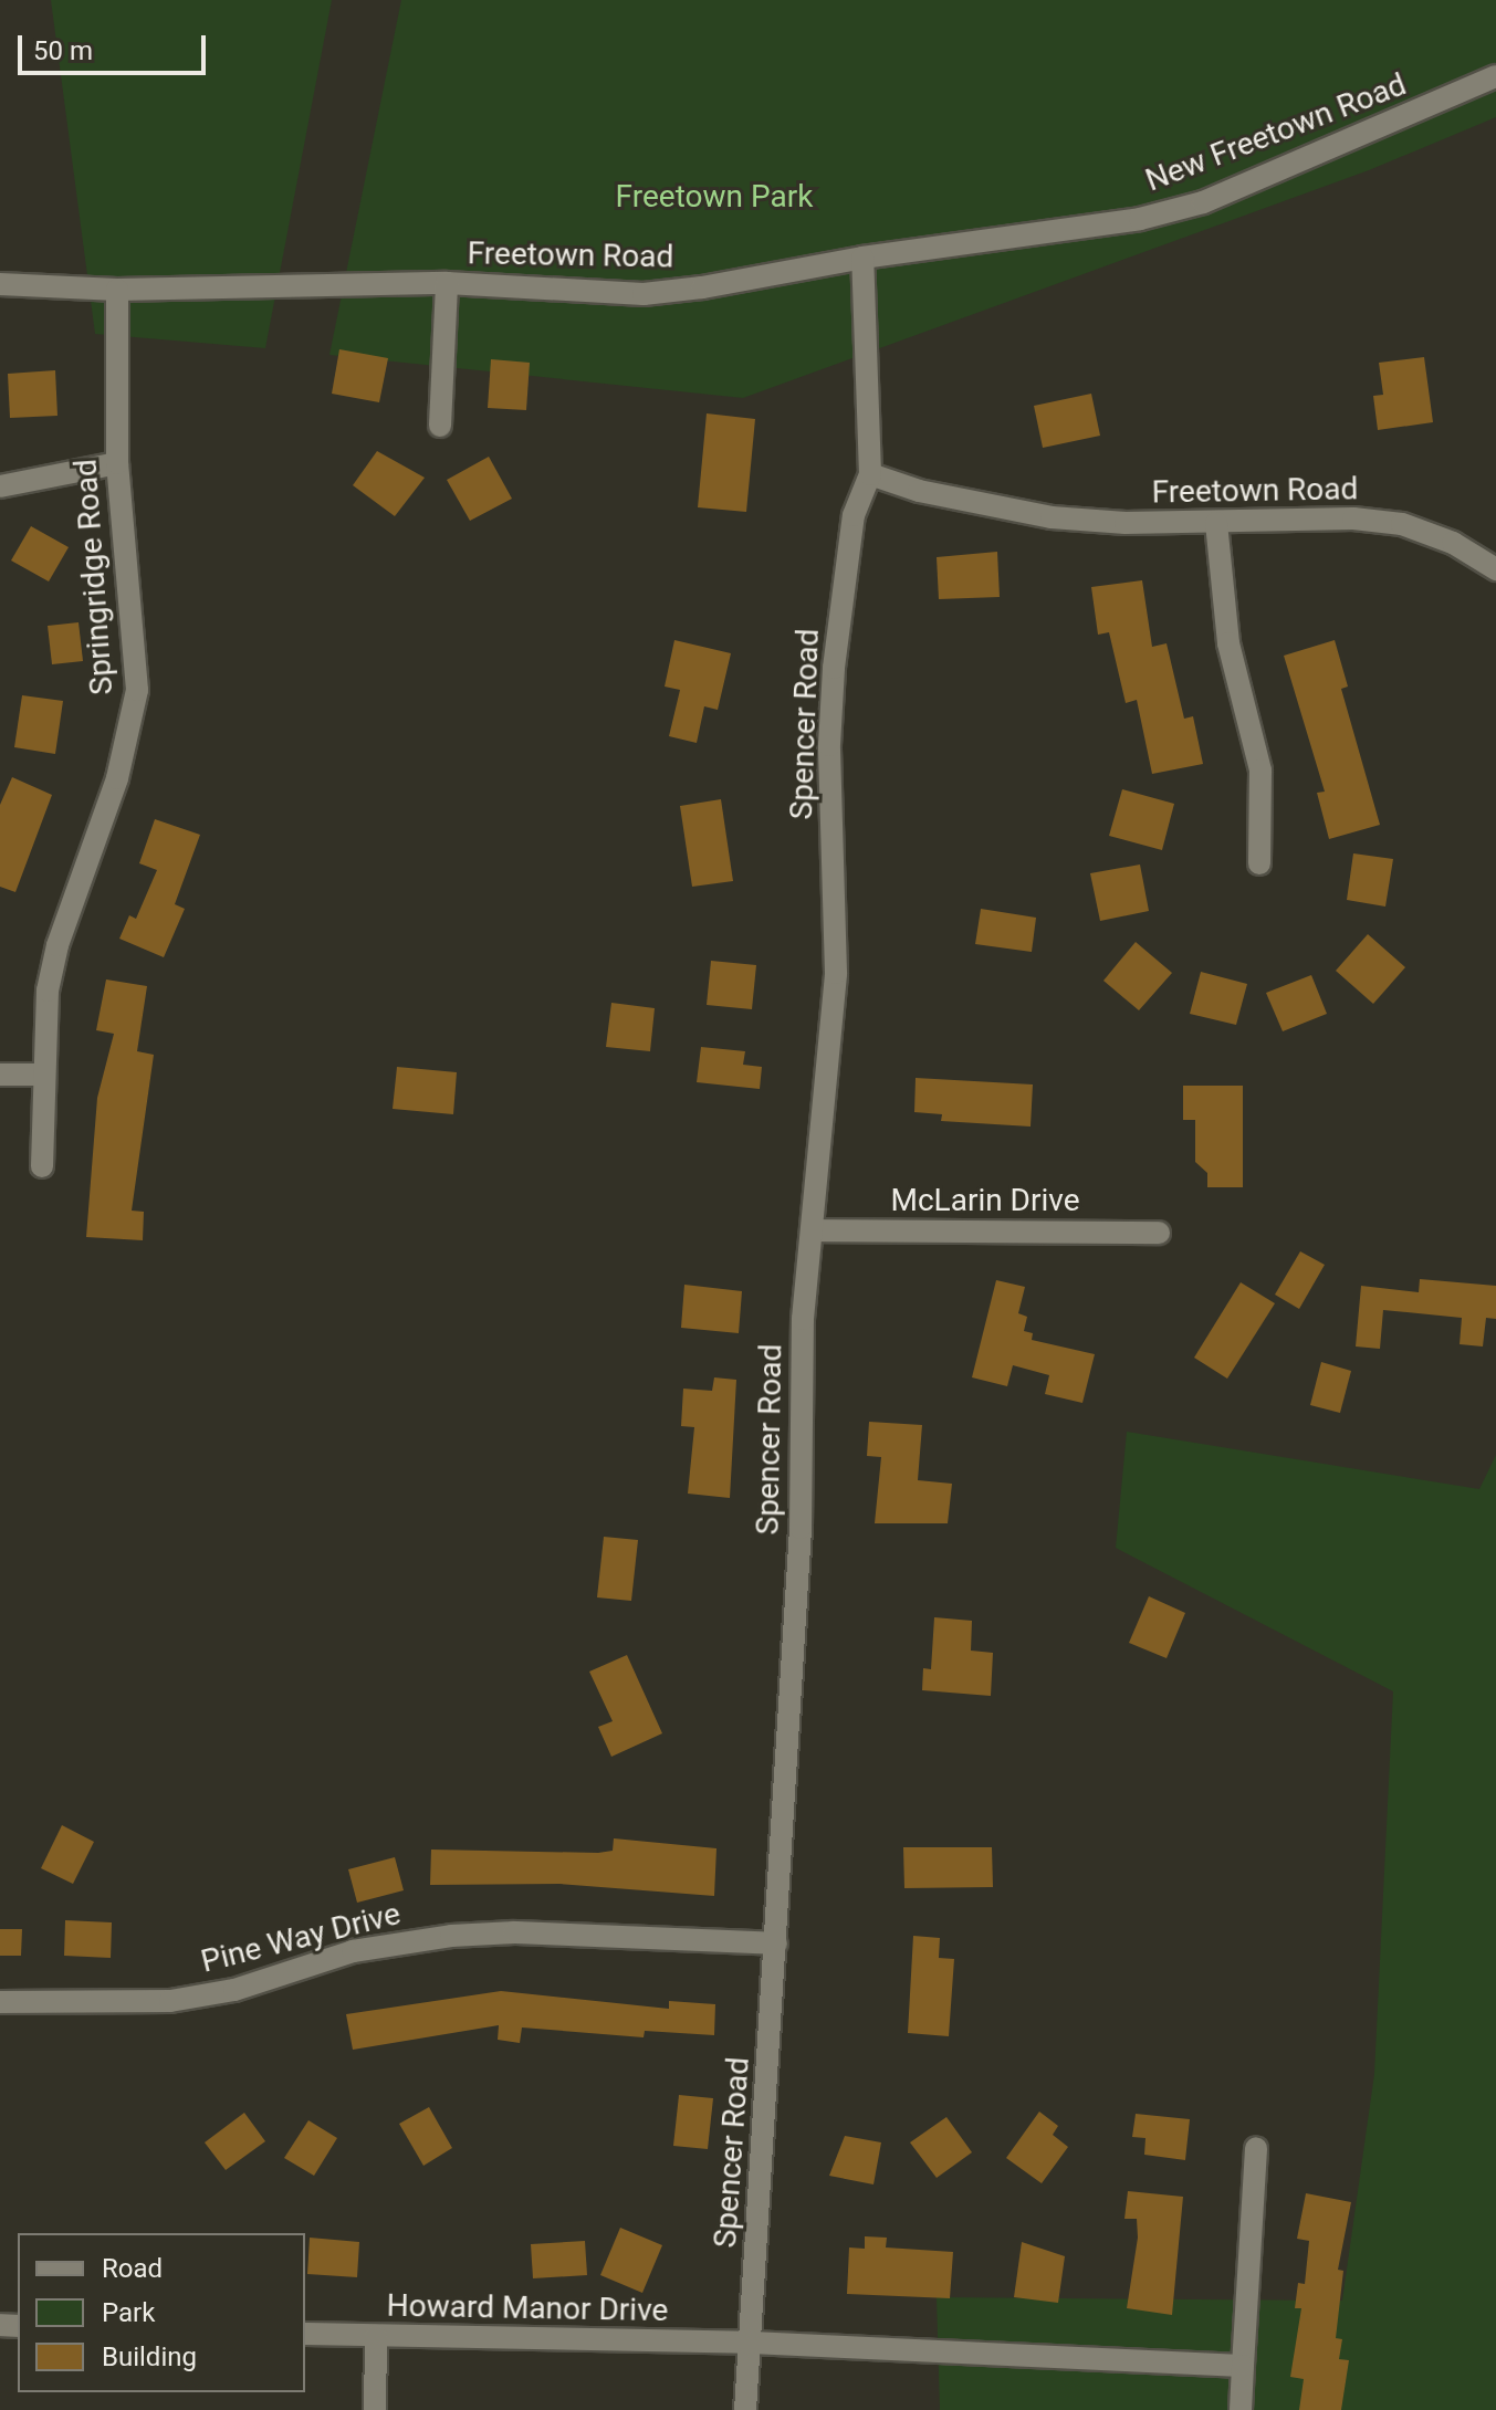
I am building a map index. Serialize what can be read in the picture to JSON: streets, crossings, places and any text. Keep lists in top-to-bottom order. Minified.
{"streets":{"street":["New Freetown Road","Freetown Road","Springridge Road","Spencer Road","McLarin Drive","Pine Way Drive","Howard Manor Drive"]},"crossings":[["New Freetown Road","Freetown Road"],["Freetown Road","Springridge Road"],["Freetown Road","Spencer Road"],["Spencer Road","McLarin Drive"],["Spencer Road","Pine Way Drive"],["Spencer Road","Howard Manor Drive"]],"parks":["Freetown Park"],"legend":["Road","Park","Building"],"scale_bar":"50 m"}
